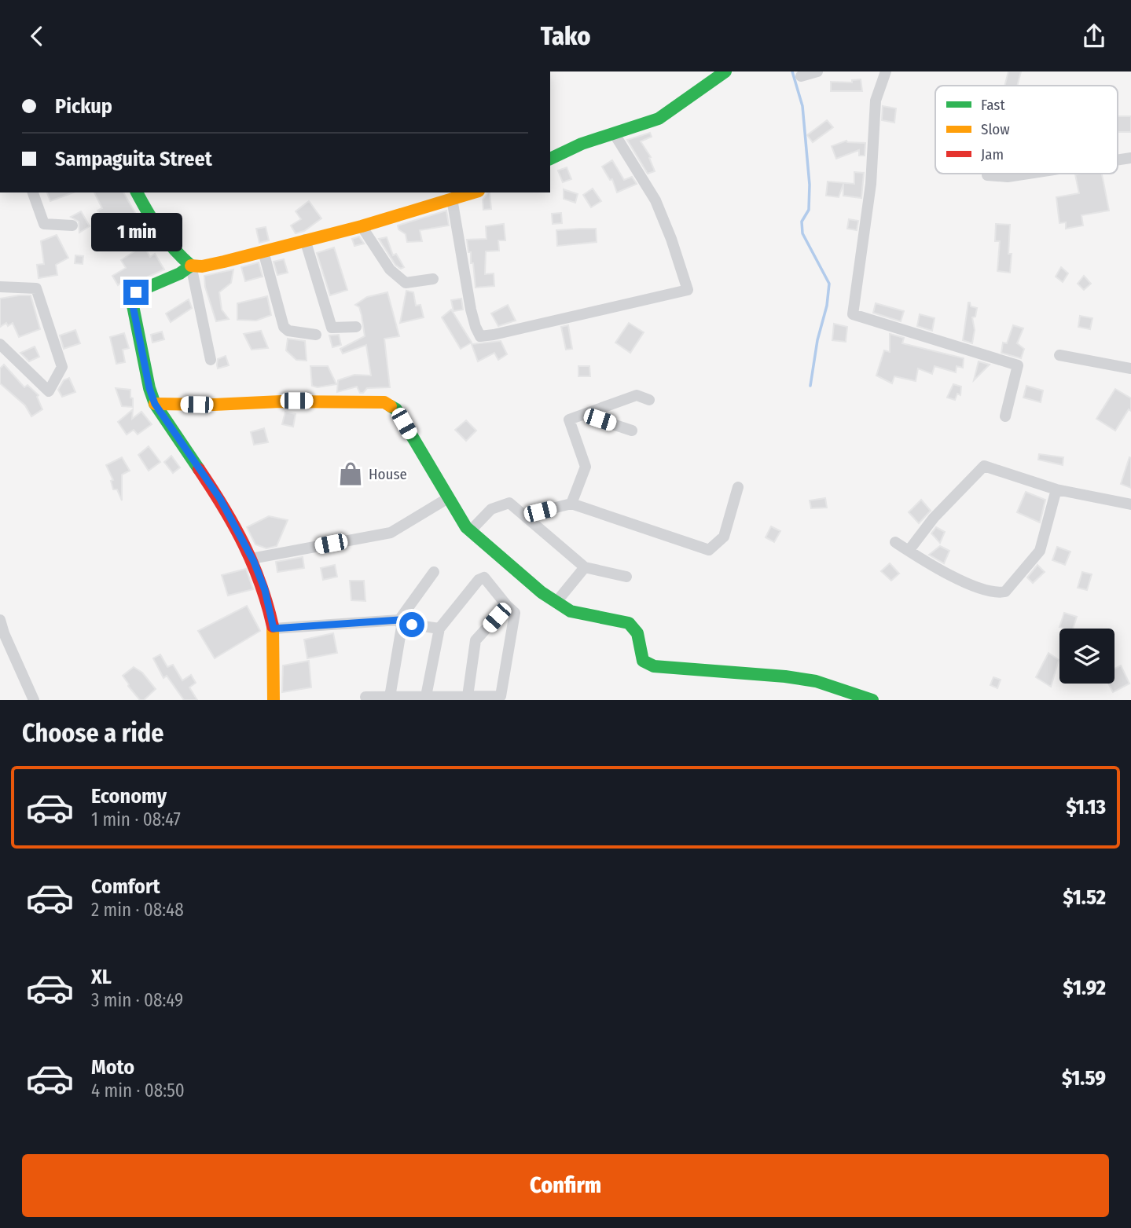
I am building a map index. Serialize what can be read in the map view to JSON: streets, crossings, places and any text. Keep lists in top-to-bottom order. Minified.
{"places":{"shop":["House"]},"legend":["Fast","Slow","Jam"],"page":{"header":"Tako","banner":["Pickup","Sampaguita Street"],"bubble":"1 min","heading":"Choose a ride","list":[{"name":"Economy","note":"1 min · 08:47","value":"$1.13"},{"name":"Comfort","note":"2 min · 08:48","value":"$1.52"},{"name":"XL","note":"3 min · 08:49","value":"$1.92"},{"name":"Moto","note":"4 min · 08:50","value":"$1.59"}],"buttons":"Confirm"}}
